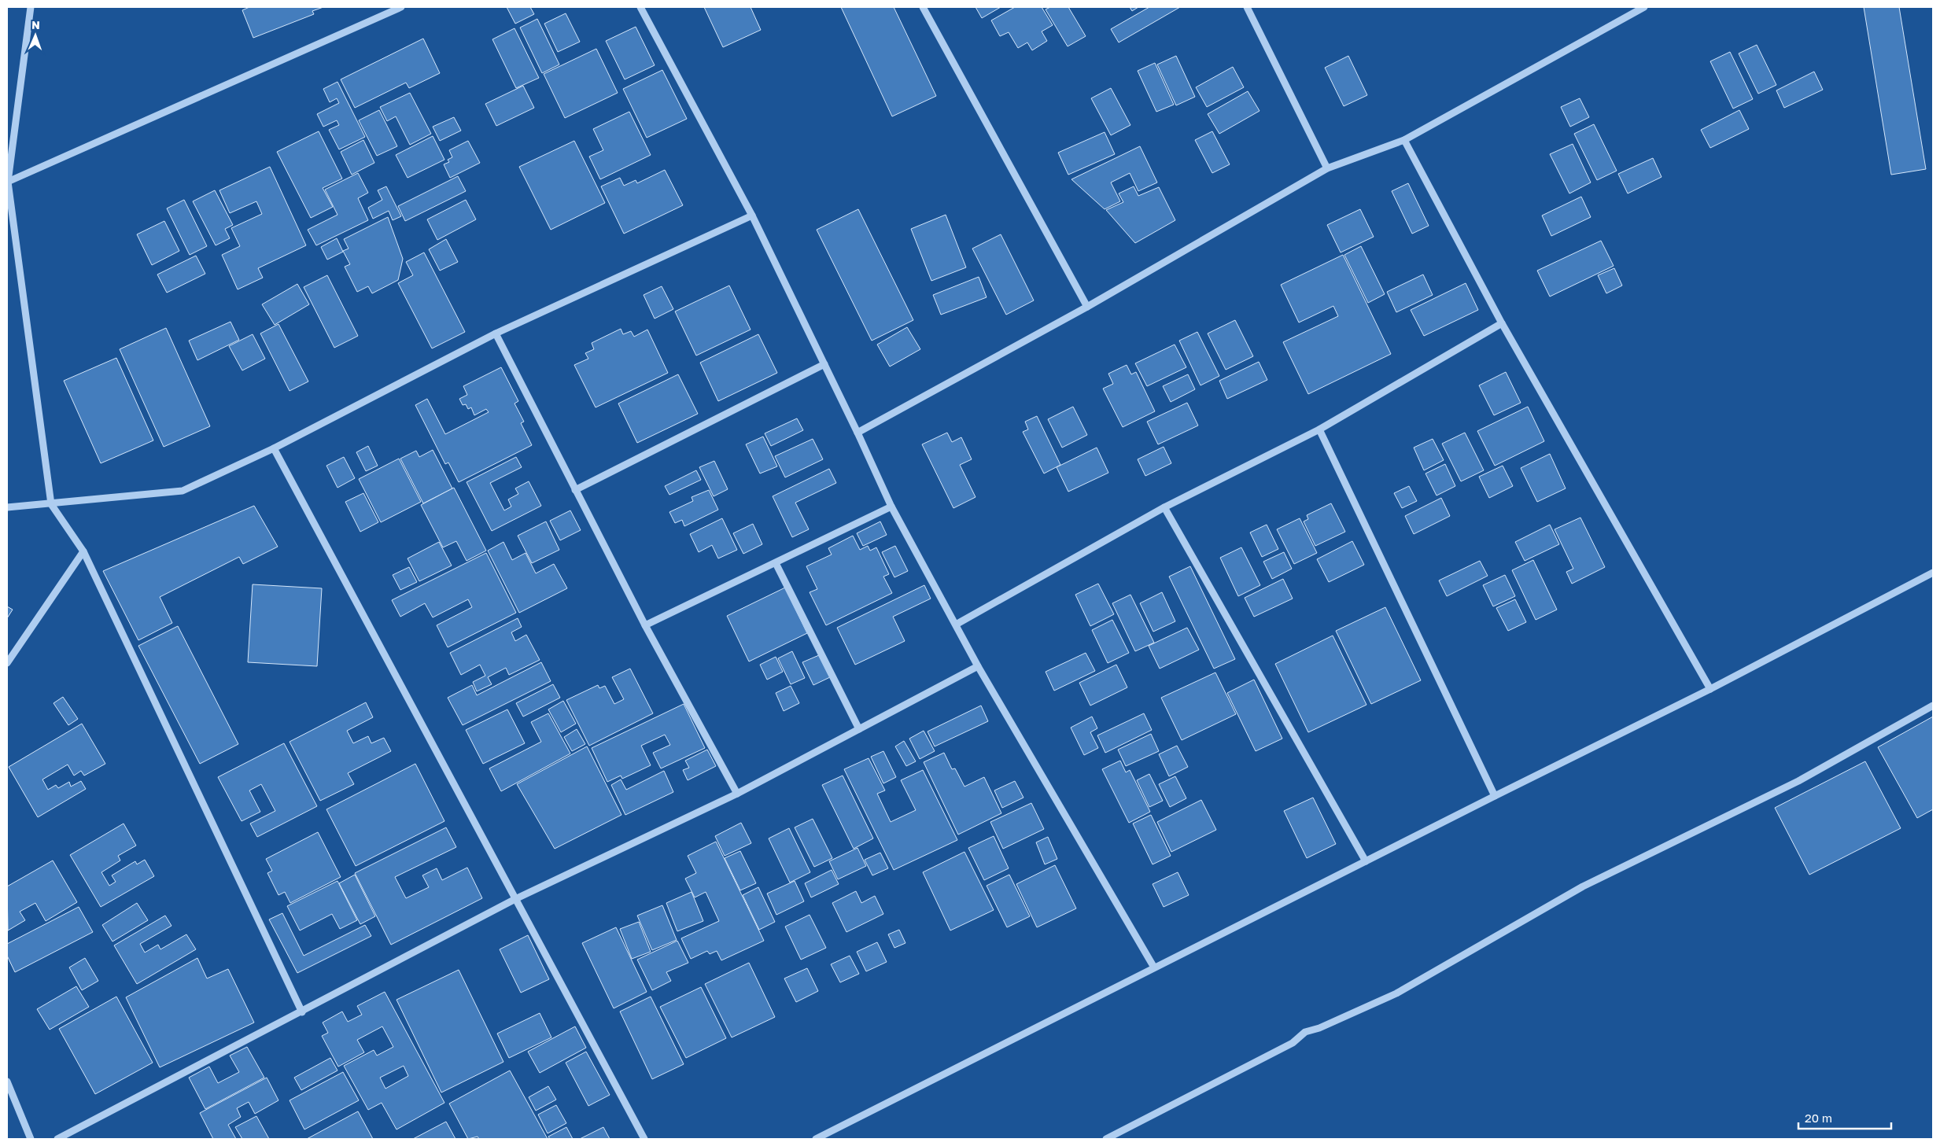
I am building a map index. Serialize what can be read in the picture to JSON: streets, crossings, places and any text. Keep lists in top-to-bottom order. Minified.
{"scale_bar":"20 m","north":"top"}
